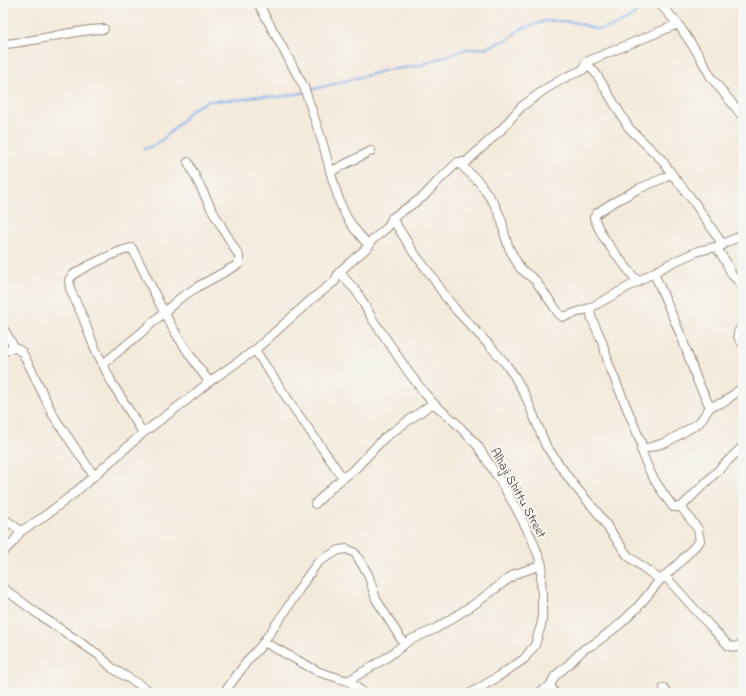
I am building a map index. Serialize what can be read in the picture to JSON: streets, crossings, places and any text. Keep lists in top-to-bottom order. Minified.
{"streets":{"street":["Alhaji Shittu Street"]}}
